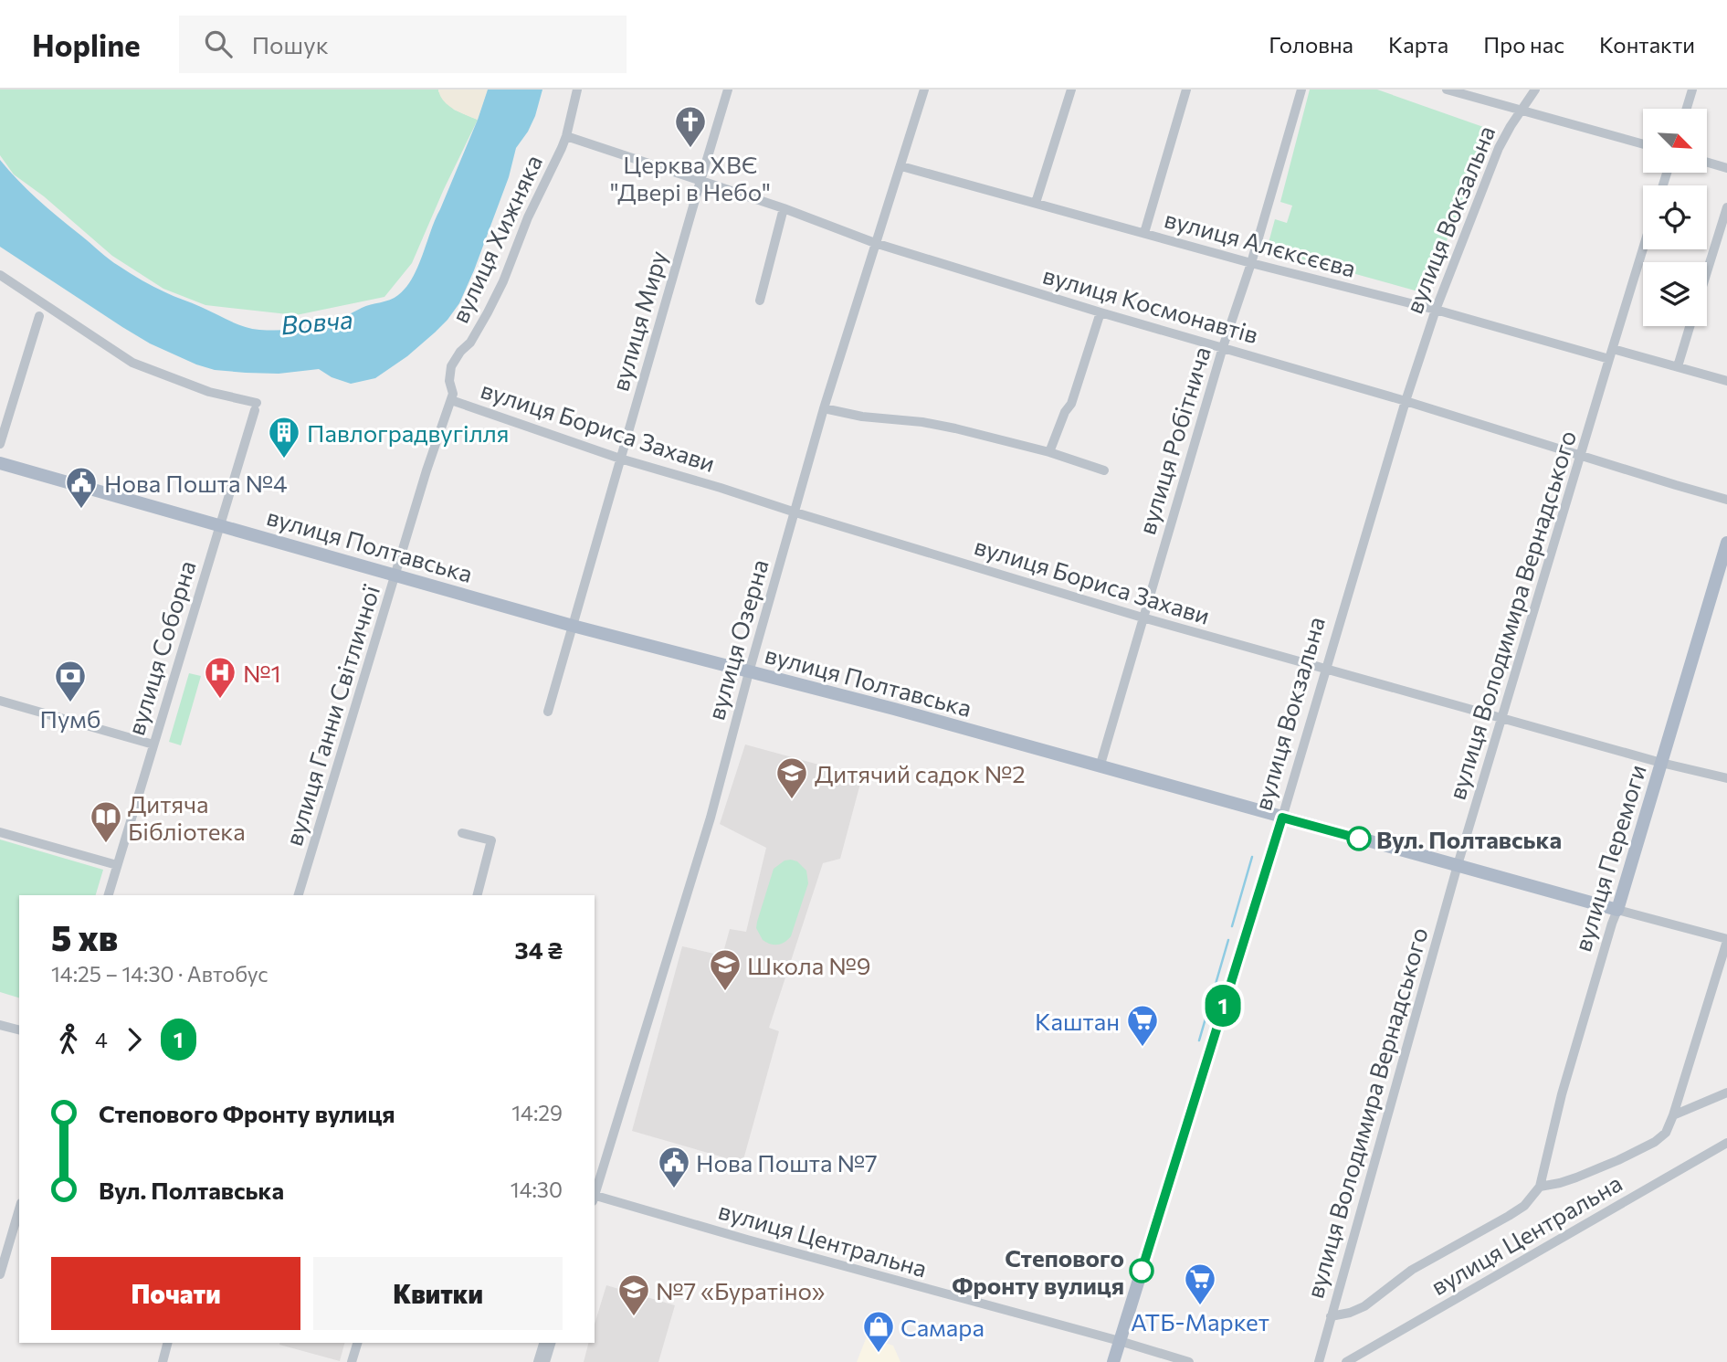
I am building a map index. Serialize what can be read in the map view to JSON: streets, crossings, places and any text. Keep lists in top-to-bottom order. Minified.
{"streets":{"main road":["вулиця Вокзальна","вулиця Полтавська","вулиця Перемоги"],"street":["вулиця Хижняка","вулиця Алєксєєва","вулиця Космонавтів","вулиця Миру","вулиця Бориса Захави","вулиця Робітнича","вулиця Володимира Вернадського","вулиця Озерна","вулиця Соборна","вулиця Ганни Світличної","вулиця Центральна"]},"crossings":[["вулиця Вокзальна","вулиця Алєксєєва"],["вулиця Вокзальна","вулиця Космонавтів"],["вулиця Вокзальна","вулиця Бориса Захави"],["вулиця Вокзальна","вулиця Полтавська"],["вулиця Вокзальна","вулиця Центральна"],["вулиця Хижняка","вулиця Космонавтів"],["вулиця Хижняка","вулиця Бориса Захави"],["вулиця Хижняка","вулиця Ганни Світличної"],["вулиця Алєксєєва","вулиця Робітнича"],["вулиця Алєксєєва","вулиця Володимира Вернадського"],["вулиця Алєксєєва","вулиця Озерна"],["вулиця Космонавтів","вулиця Миру"],["вулиця Космонавтів","вулиця Робітнича"],["вулиця Космонавтів","вулиця Володимира Вернадського"],["вулиця Космонавтів","вулиця Озерна"],["вулиця Миру","вулиця Бориса Захави"],["вулиця Миру","вулиця Полтавська"],["вулиця Бориса Захави","вулиця Робітнича"],["вулиця Бориса Захави","вулиця Володимира Вернадського"],["вулиця Бориса Захави","вулиця Озерна"],["вулиця Бориса Захави","вулиця Ганни Світличної"],["вулиця Бориса Захави","вулиця Перемоги"],["вулиця Робітнича","вулиця Полтавська"],["вулиця Полтавська","вулиця Володимира Вернадського"],["вулиця Полтавська","вулиця Озерна"],["вулиця Полтавська","вулиця Соборна"],["вулиця Полтавська","вулиця Ганни Світличної"],["вулиця Полтавська","вулиця Перемоги"]],"water":["Вовча"],"places":{"church":["Церква ХВЄ \"Двері в Небо\""],"building":["Павлоградвугілля"],"public building":["Нова Пошта №4","Нова Пошта №7"],"hospital":["№1"],"bank":["Пумб"],"school or university":["Дитячий садок №2","Школа №9","№7 «Буратіно»"],"other":["Вул. Полтавська","Степового Фронту вулиця"],"library":["Дитяча Бiблiотека"],"supermarket":["Каштан","АТБ-Маркет"],"shop":["Самара"]},"lines":["bus line 1"],"north":"bottom right","page":{"header":"Hopline","search":"Пошук","nav":["Головна","Карта","Про нас","Контакти"],"on_map":"1","heading":["5 хв","14:25 – 14:30 · Автобус","34 ₴"],"legs":["4","1"],"list":[{"name":"Степового Фронту вулиця","value":"14:29"},{"name":"Вул. Полтавська","value":"14:30"}],"buttons":["Почати","Квитки"]}}
